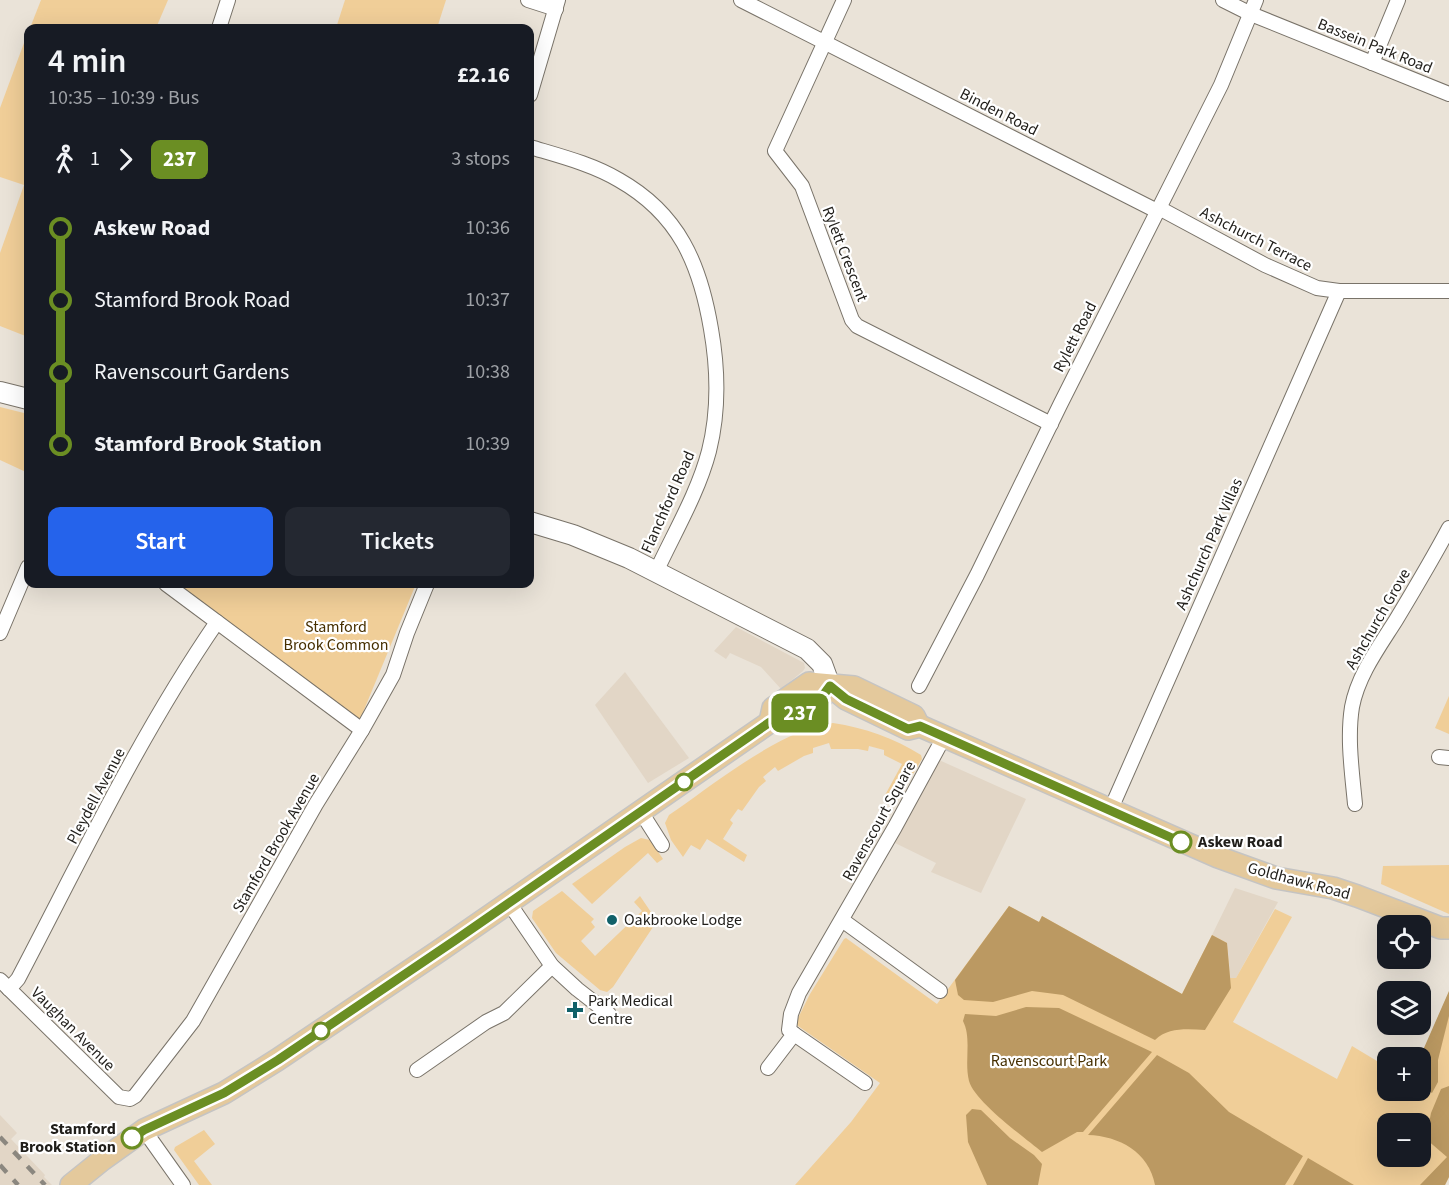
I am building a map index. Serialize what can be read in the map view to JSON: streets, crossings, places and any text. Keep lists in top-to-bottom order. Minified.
{"streets":{"main road":["Goldhawk Road"],"street":["Bassein Park Road","Binden Road","Ashchurch Terrace","Rylett Crescent","Rylett Road","Flanchford Road","Ashchurch Park Villas","Ashchurch Grove","Pleydell Avenue","Ravenscourt Square","Stamford Brook Avenue","Vaughan Avenue"]},"crossings":[["Bassein Park Road","Rylett Road"],["Binden Road","Ashchurch Terrace"],["Binden Road","Rylett Crescent"],["Binden Road","Rylett Road"],["Ashchurch Terrace","Rylett Road"],["Ashchurch Terrace","Ashchurch Park Villas"],["Rylett Crescent","Rylett Road"],["Ashchurch Park Villas","Goldhawk Road"],["Pleydell Avenue","Vaughan Avenue"],["Ravenscourt Square","Goldhawk Road"],["Stamford Brook Avenue","Vaughan Avenue"]],"parks":["Stamford Brook Common","Ravenscourt Park"],"places":{"other":["Askew Road","Oakbrooke Lodge","Stamford Brook Station"],"health":["Park Medical Centre"]},"lines":["bus line 237"],"page":{"on_map":"237","heading":["4 min","10:35 – 10:39 · Bus","£2.16"],"legs":["1","237","3 stops"],"list":[{"name":"Askew Road","value":"10:36"},{"name":"Stamford Brook Road","value":"10:37"},{"name":"Ravenscourt Gardens","value":"10:38"},{"name":"Stamford Brook Station","value":"10:39"}],"buttons":["Start","Tickets"],"map_buttons":["+","−"]}}
